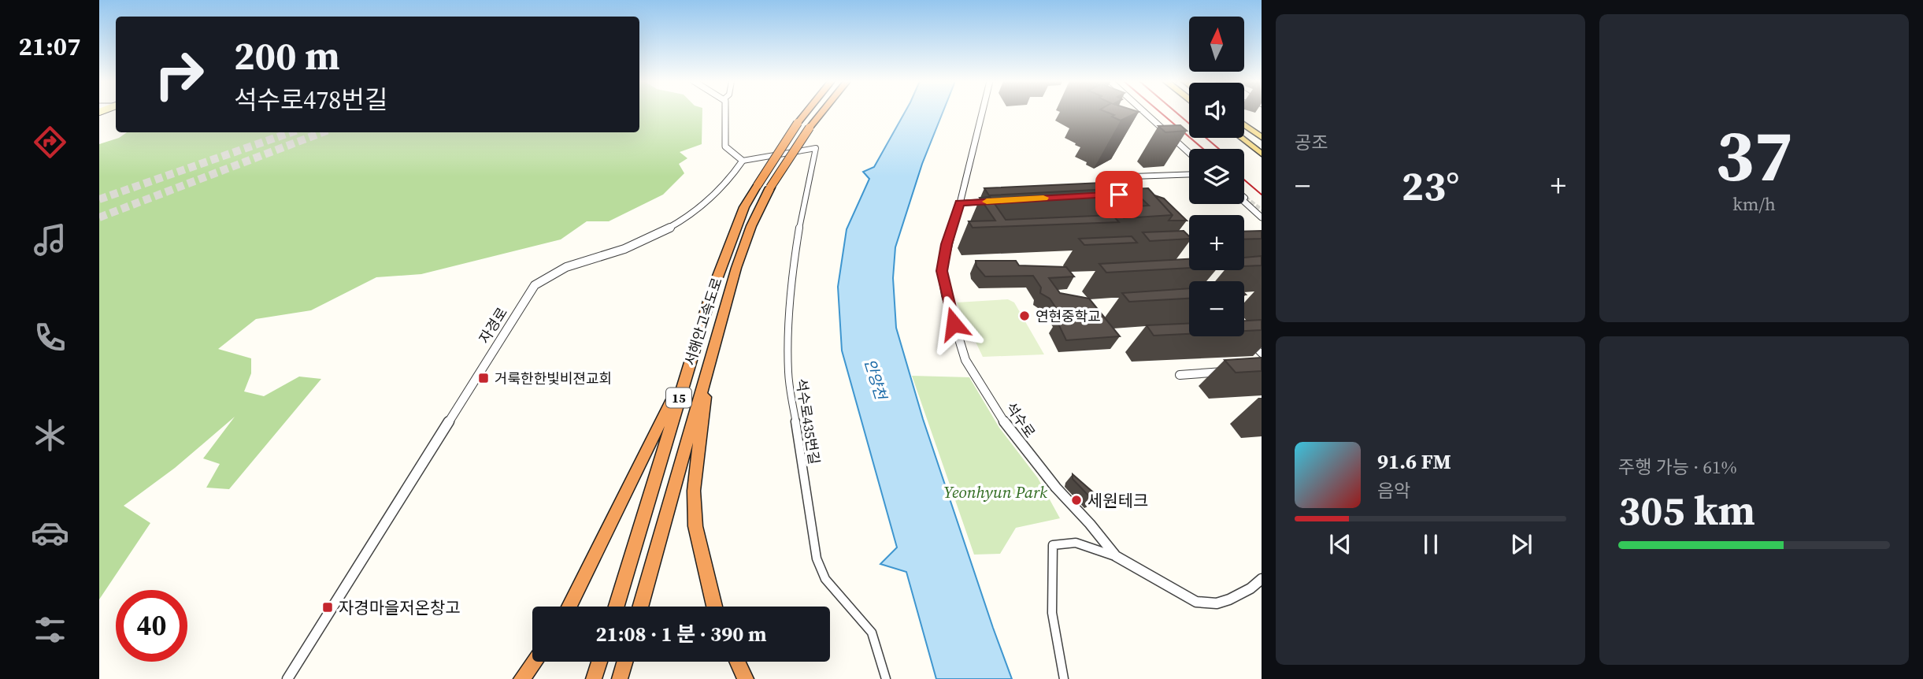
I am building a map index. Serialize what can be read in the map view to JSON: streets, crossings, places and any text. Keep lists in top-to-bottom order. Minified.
{"streets":{"highway":["서해안고속도로","15"],"street":["자경로","석수로","석수로435번길"]},"crossings":[["자경로","석수로435번길"]],"water":["안양천"],"parks":["Yeonhyun Park"],"places":{"other":["연현중학교","세원테크"],"transit":["거룩한한빛비젼교회","자경마을저온창고"]},"north":"top","page":{"tabs":"21:07","tile":["공조",["37","km/h"],["주행 가능 · 61%","305 km"]],"map_buttons":["+","−"],"turn":["200 m","석수로478번길"],"heat":["−","23°","+"],"song":["91.6 FM","음악"],"limit":"40","trip":"21:08 · 1 분 · 390 m"}}
